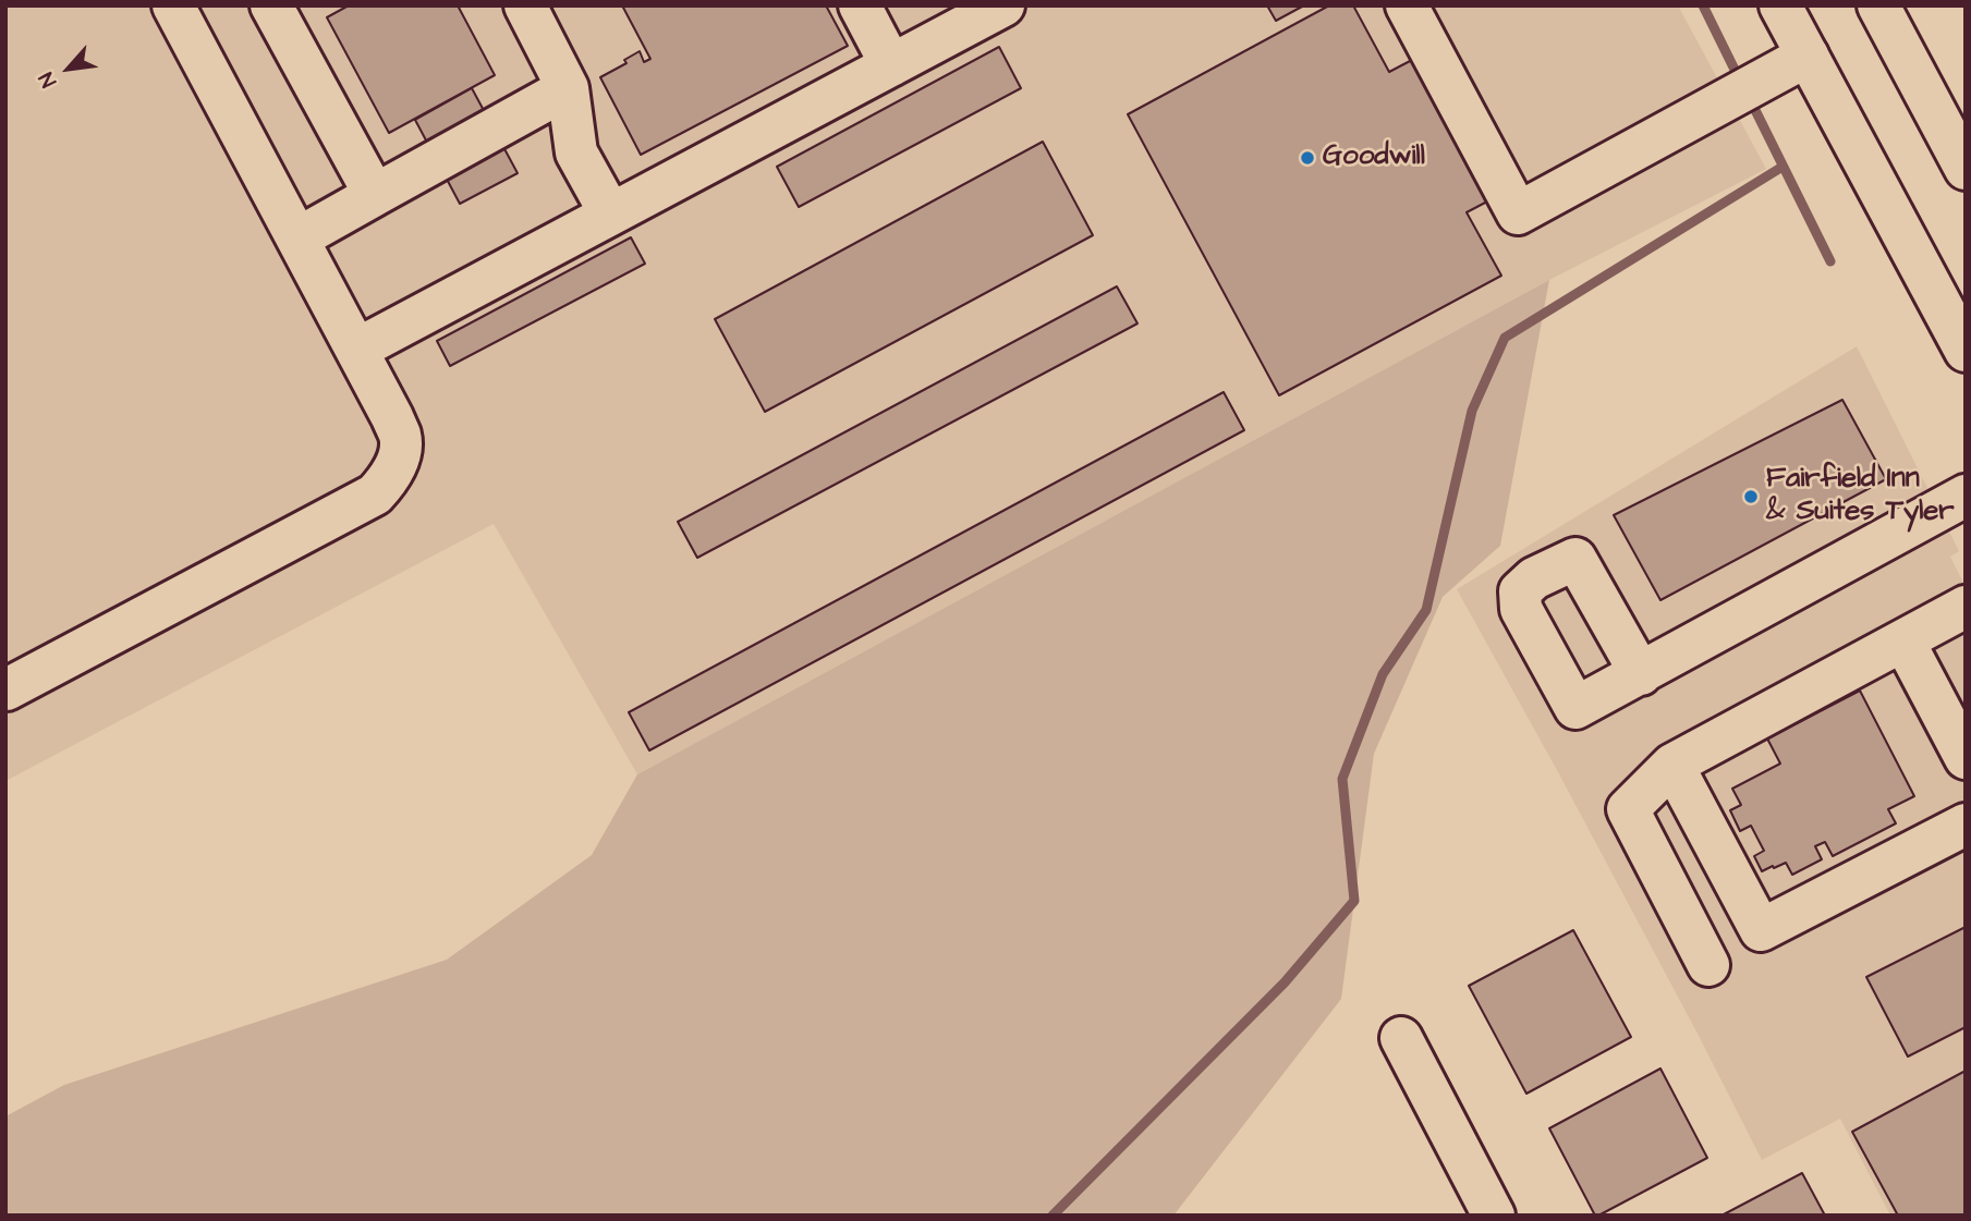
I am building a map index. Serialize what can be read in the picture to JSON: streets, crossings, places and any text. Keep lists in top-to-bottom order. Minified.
{"places":["Goodwill","Fairfield Inn & Suites Tyler"],"north":"bottom left"}
